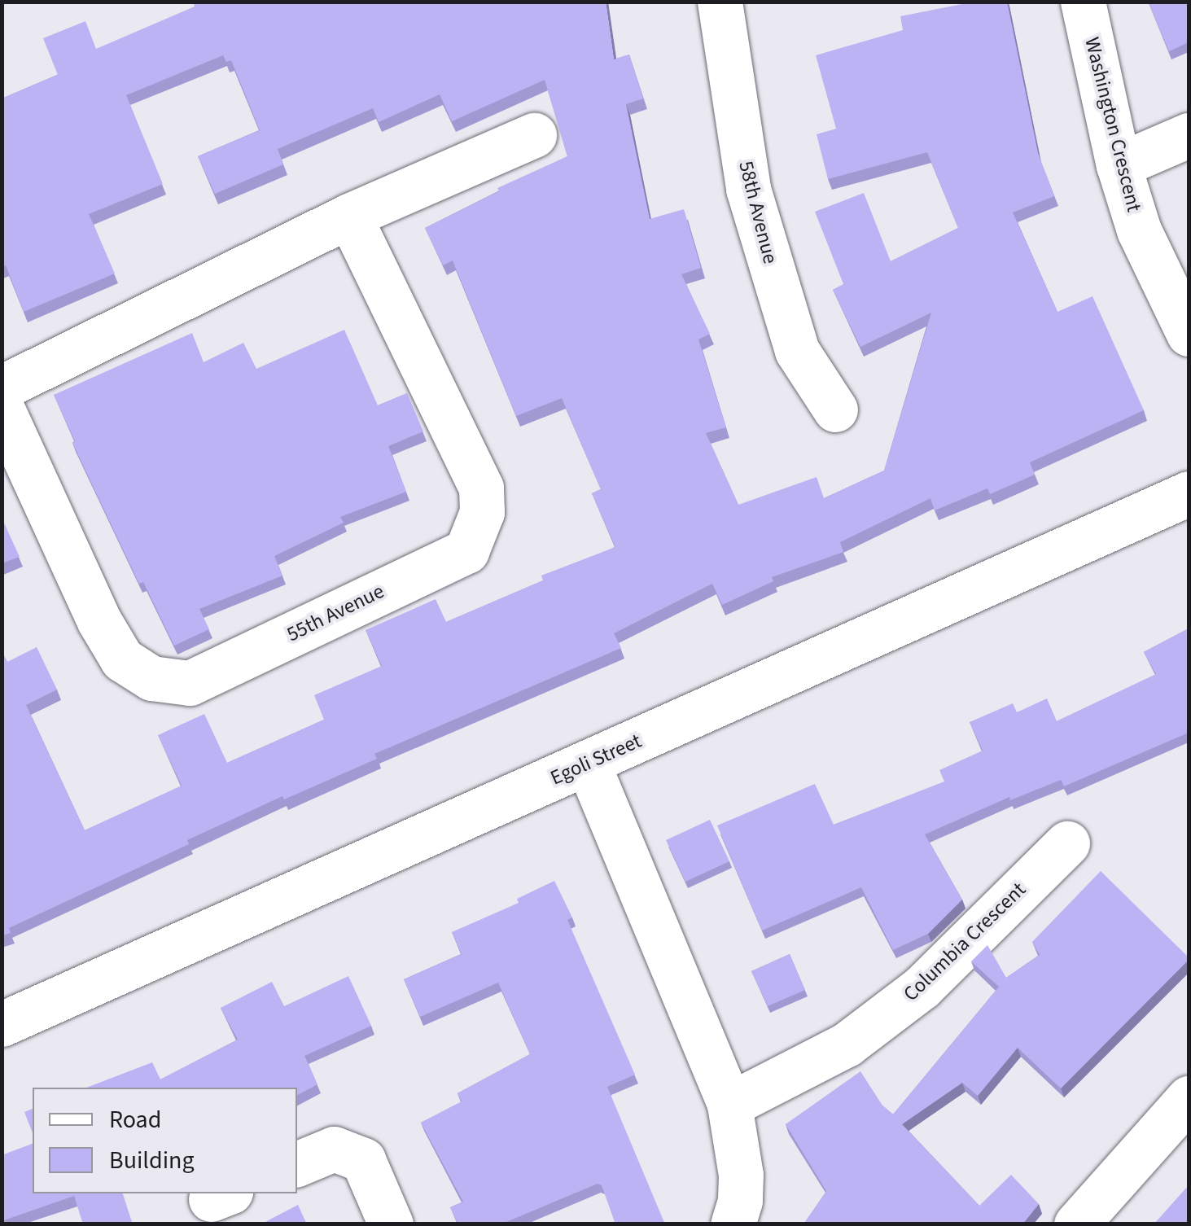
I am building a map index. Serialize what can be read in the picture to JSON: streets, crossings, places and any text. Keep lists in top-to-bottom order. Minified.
{"streets":{"street":["Washington Crescent","58th Avenue","55th Avenue","Egoli Street","Columbia Crescent"]},"legend":["Road","Building"]}
